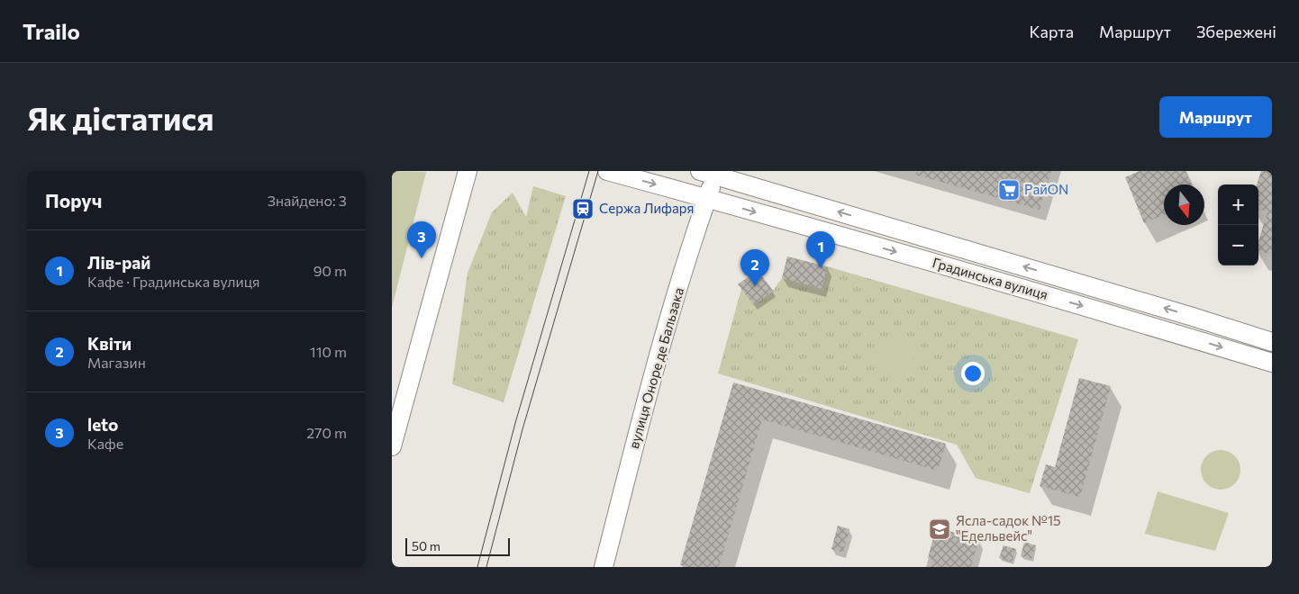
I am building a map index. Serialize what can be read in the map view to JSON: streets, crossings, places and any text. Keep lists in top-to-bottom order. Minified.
{"streets":{"street":["Градинська вулиця","вулиця Оноре де Бальзака"]},"crossings":[["Градинська вулиця","вулиця Оноре де Бальзака"]],"places":{"supermarket":["РайON"],"station":["Сержа Лифаря"],"school or university":["Ясла-садок №15 \"Едельвейс\""]},"scale_bar":"50 m","north":"bottom","page":{"header":"Trailo","nav":["Карта","Маршрут","Збережені"],"buttons":"Маршрут","title":"Як дістатися","heading":["Поруч","Знайдено: 3"],"map_buttons":["+","−"],"pins":["3","1","2"],"list":[{"mark":"1","name":"Лів-рай","note":"Кафе · Градинська вулиця","value":"90 m"},{"mark":"2","name":"Kвіти","note":"Магазин","value":"110 m"},{"mark":"3","name":"leto","note":"Кафе","value":"270 m"}],"scale":"50 m"}}
